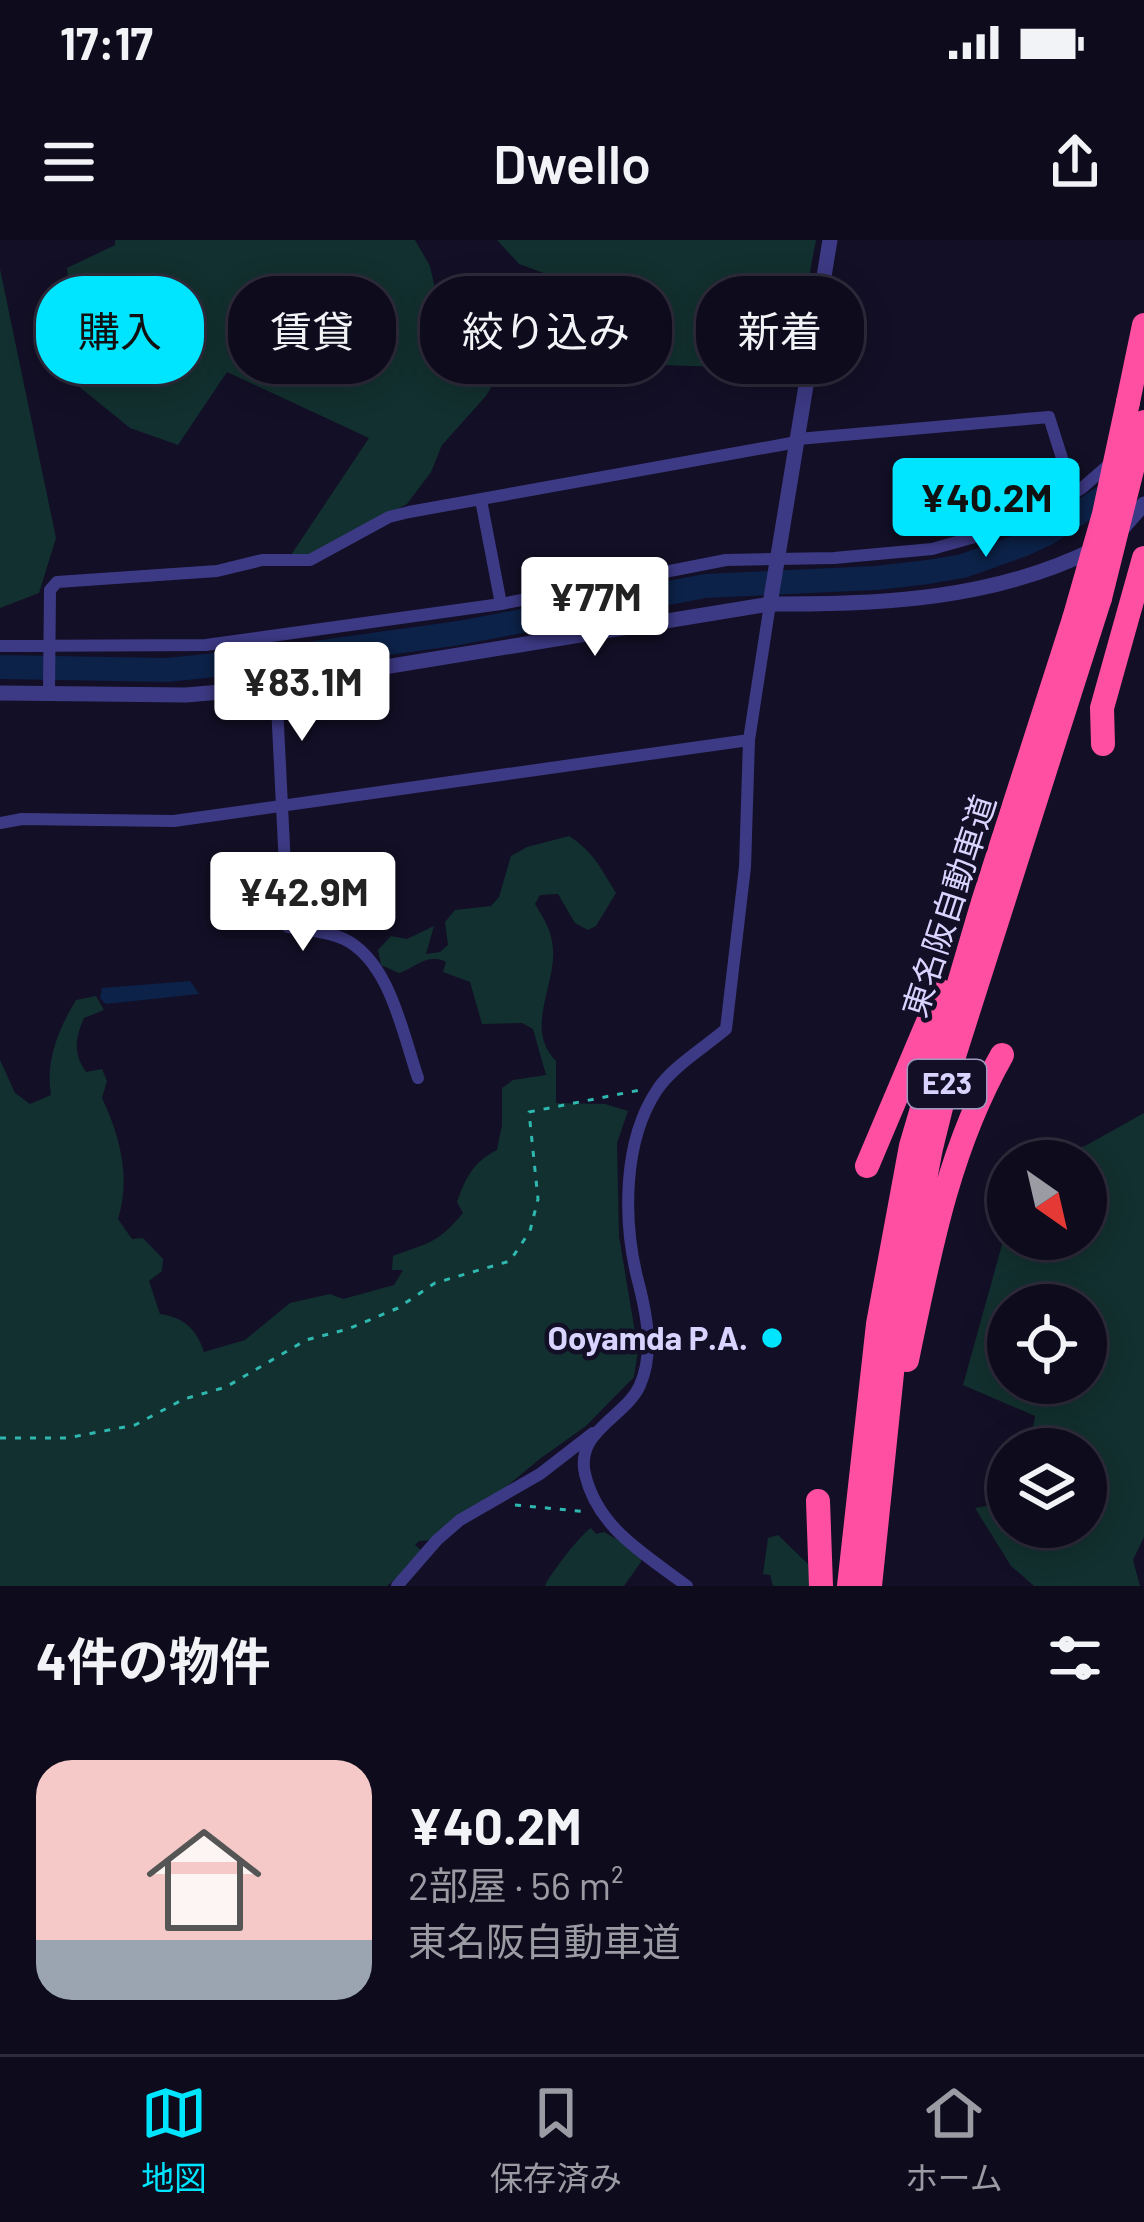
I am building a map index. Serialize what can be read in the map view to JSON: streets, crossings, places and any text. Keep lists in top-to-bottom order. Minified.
{"streets":{"highway":["東名阪自動車道","E23"]},"places":["Ooyamda P.A."],"north":"bottom right","page":{"status":"17:17","header":"Dwello","chip":["購入","賃貸","絞り込み","新着"],"price":["¥40.2M","¥77M","¥83.1M","¥42.9M"],"heading":"4件の物件","list":[{"name":"¥40.2M","note":"2部屋 · 56 m² · 東名阪自動車道"}],"tabs":["地図","保存済み","ホーム"]}}
